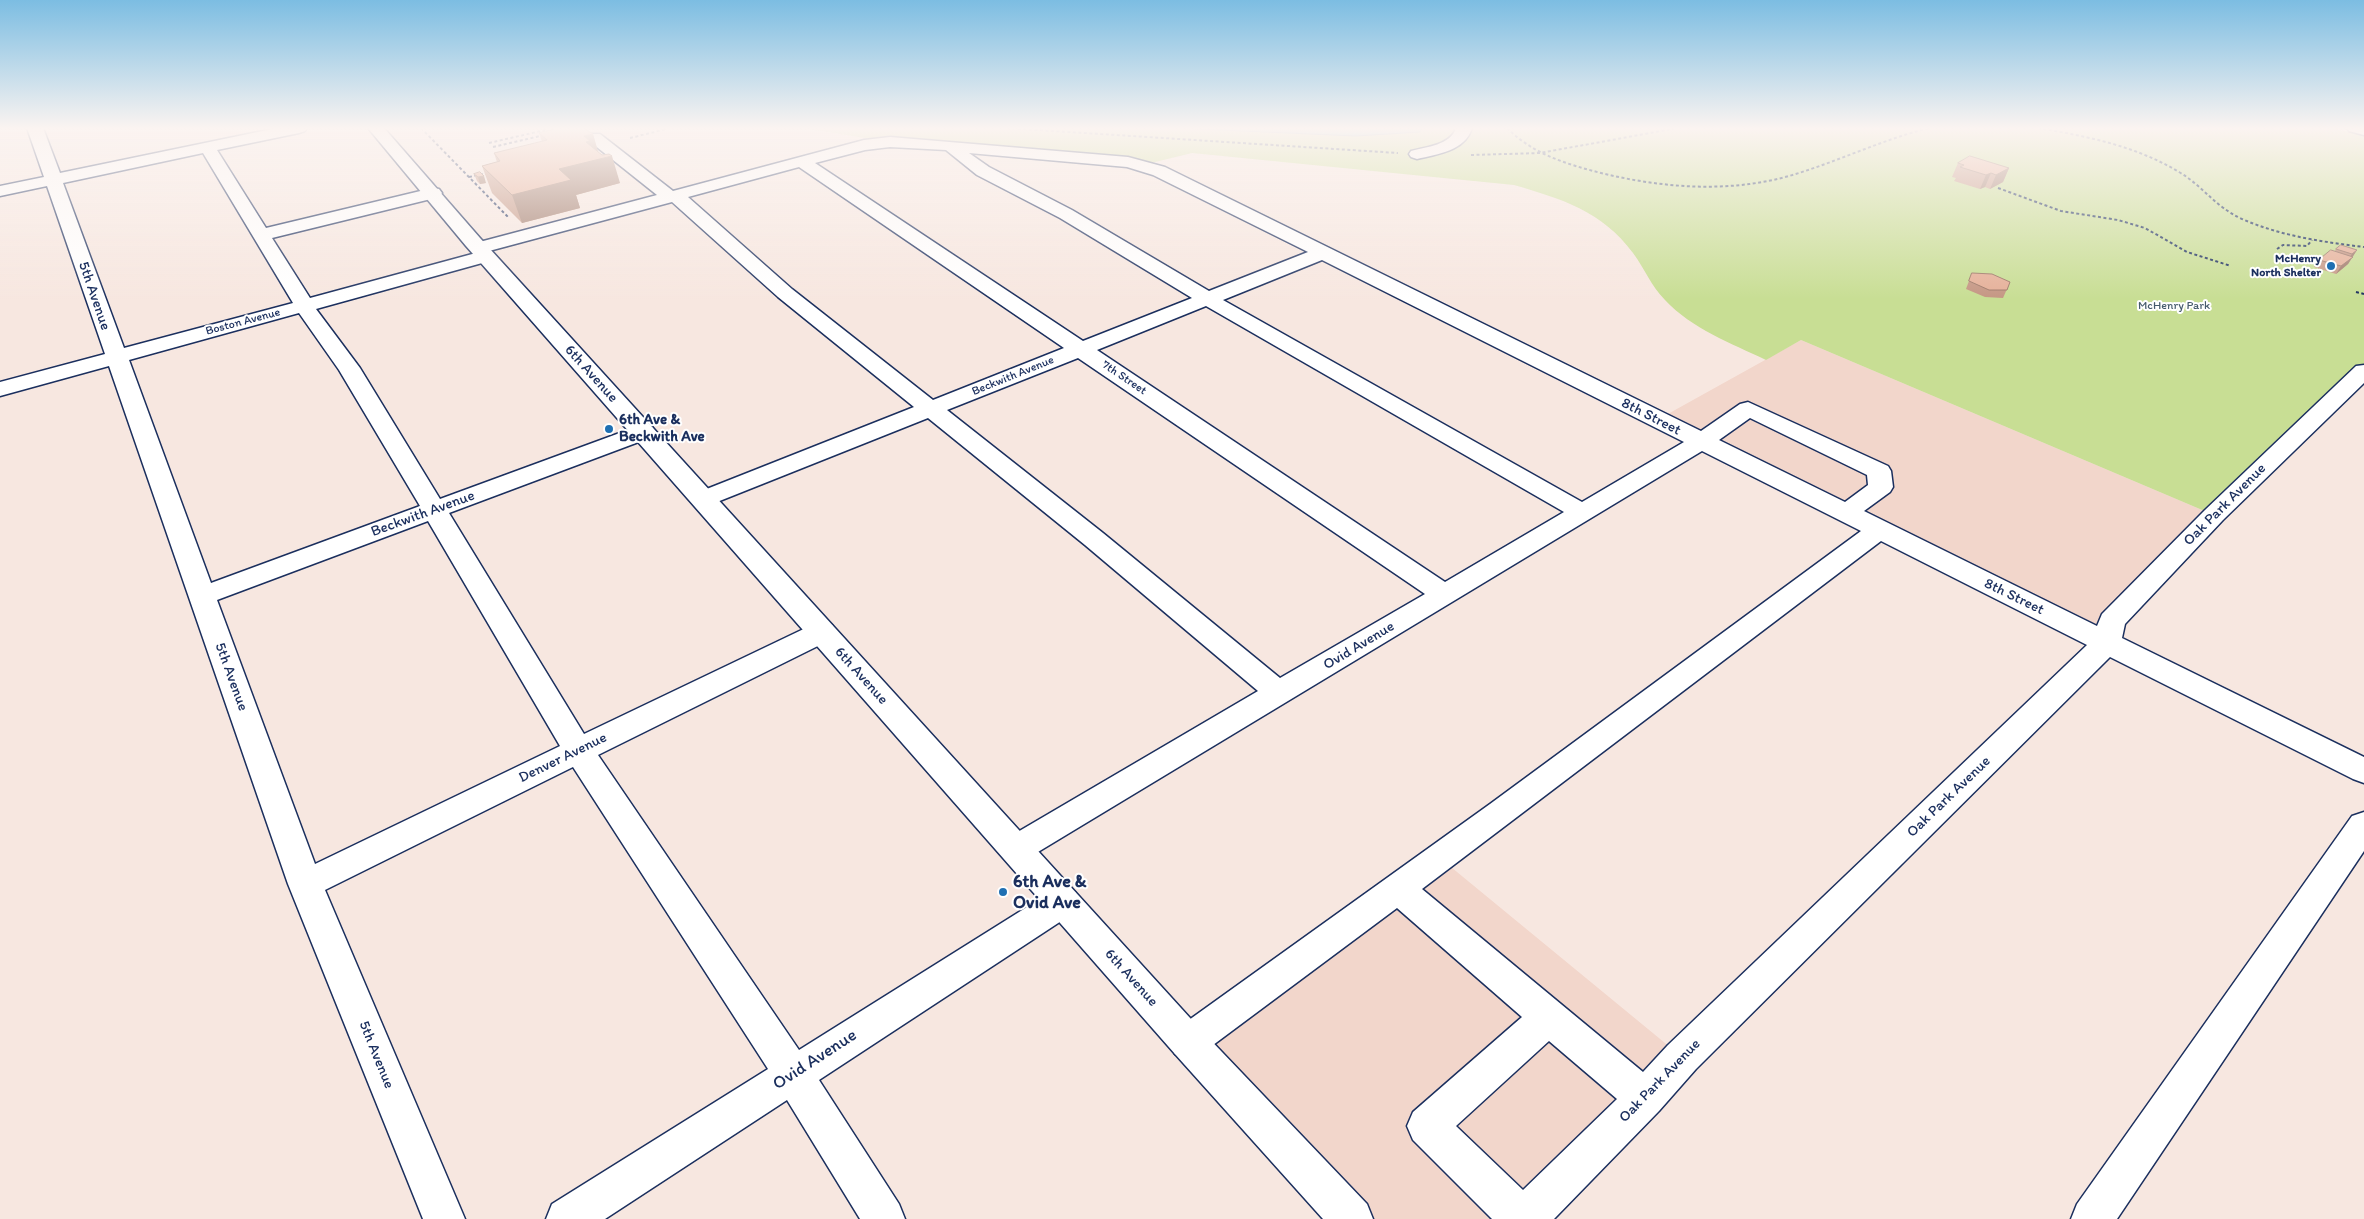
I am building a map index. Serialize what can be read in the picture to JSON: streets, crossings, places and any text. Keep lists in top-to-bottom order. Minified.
{"streets":{"street":["5th Avenue","Boston Avenue","6th Avenue","Beckwith Avenue","7th Street","8th Street","Oak Park Avenue","Ovid Avenue","Denver Avenue"]},"crossings":[["5th Avenue","Boston Avenue"],["5th Avenue","Beckwith Avenue"],["5th Avenue","Denver Avenue"],["Boston Avenue","6th Avenue"],["6th Avenue","Beckwith Avenue"],["6th Avenue","Ovid Avenue"],["6th Avenue","Denver Avenue"],["Beckwith Avenue","7th Street"],["Beckwith Avenue","8th Street"],["7th Street","Ovid Avenue"],["8th Street","Oak Park Avenue"],["8th Street","Ovid Avenue"]],"parks":["McHenry Park"],"places":["McHenry North Shelter","6th Ave & Beckwith Ave","6th Ave & Ovid Ave"]}
